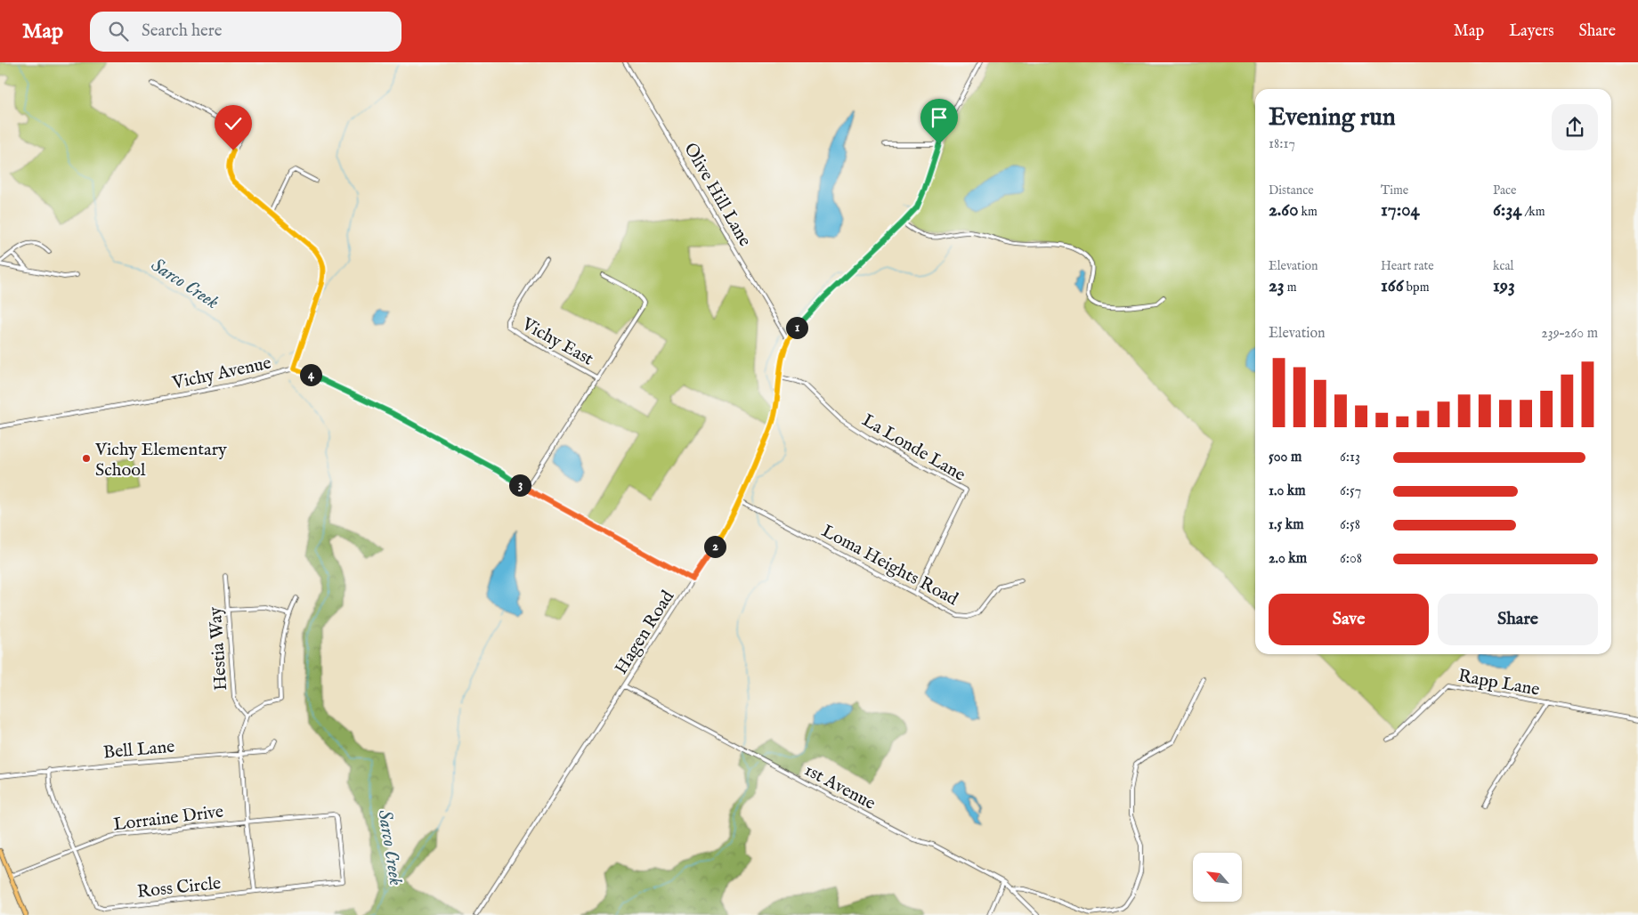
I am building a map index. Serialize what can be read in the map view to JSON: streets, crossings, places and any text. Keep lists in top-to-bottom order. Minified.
{"streets":{"street":["Olive Hill Lane","Vichy East","Vichy Avenue","La Londe Lane","Loma Heights Road","Hagen Road","Hestia Way","Rapp Lane","Bell Lane","1st Avenue","Lorraine Drive","Ross Circle"]},"crossings":[["Olive Hill Lane","Hagen Road"],["Vichy East","Vichy Avenue"],["Vichy Avenue","Hagen Road"],["La Londe Lane","Loma Heights Road"],["La Londe Lane","Hagen Road"],["Loma Heights Road","Hagen Road"],["Hagen Road","1st Avenue"],["Bell Lane","Ross Circle"],["Lorraine Drive","Ross Circle"]],"water":["Sarco Creek"],"places":["Vichy Elementary School"],"north":"top left","page":{"header":"Map","search":"Search here","nav":["Map","Layers","Share"],"heading":["Evening run","18:17"],"stats":[["Distance","2.60 km"],["Time","17:04"],["Pace","6:34 /km"],["Elevation","23 m"],["Heart rate","166 bpm"],["kcal","193"]],"chart":["Elevation","239–260 m"],"pins":["1","4","3","2"],"list":[{"name":"500 m","note":"6:13"},{"name":"1.0 km","note":"6:57"},{"name":"1.5 km","note":"6:58"},{"name":"2.0 km","note":"6:08"}],"buttons":["Save","Share"]}}
